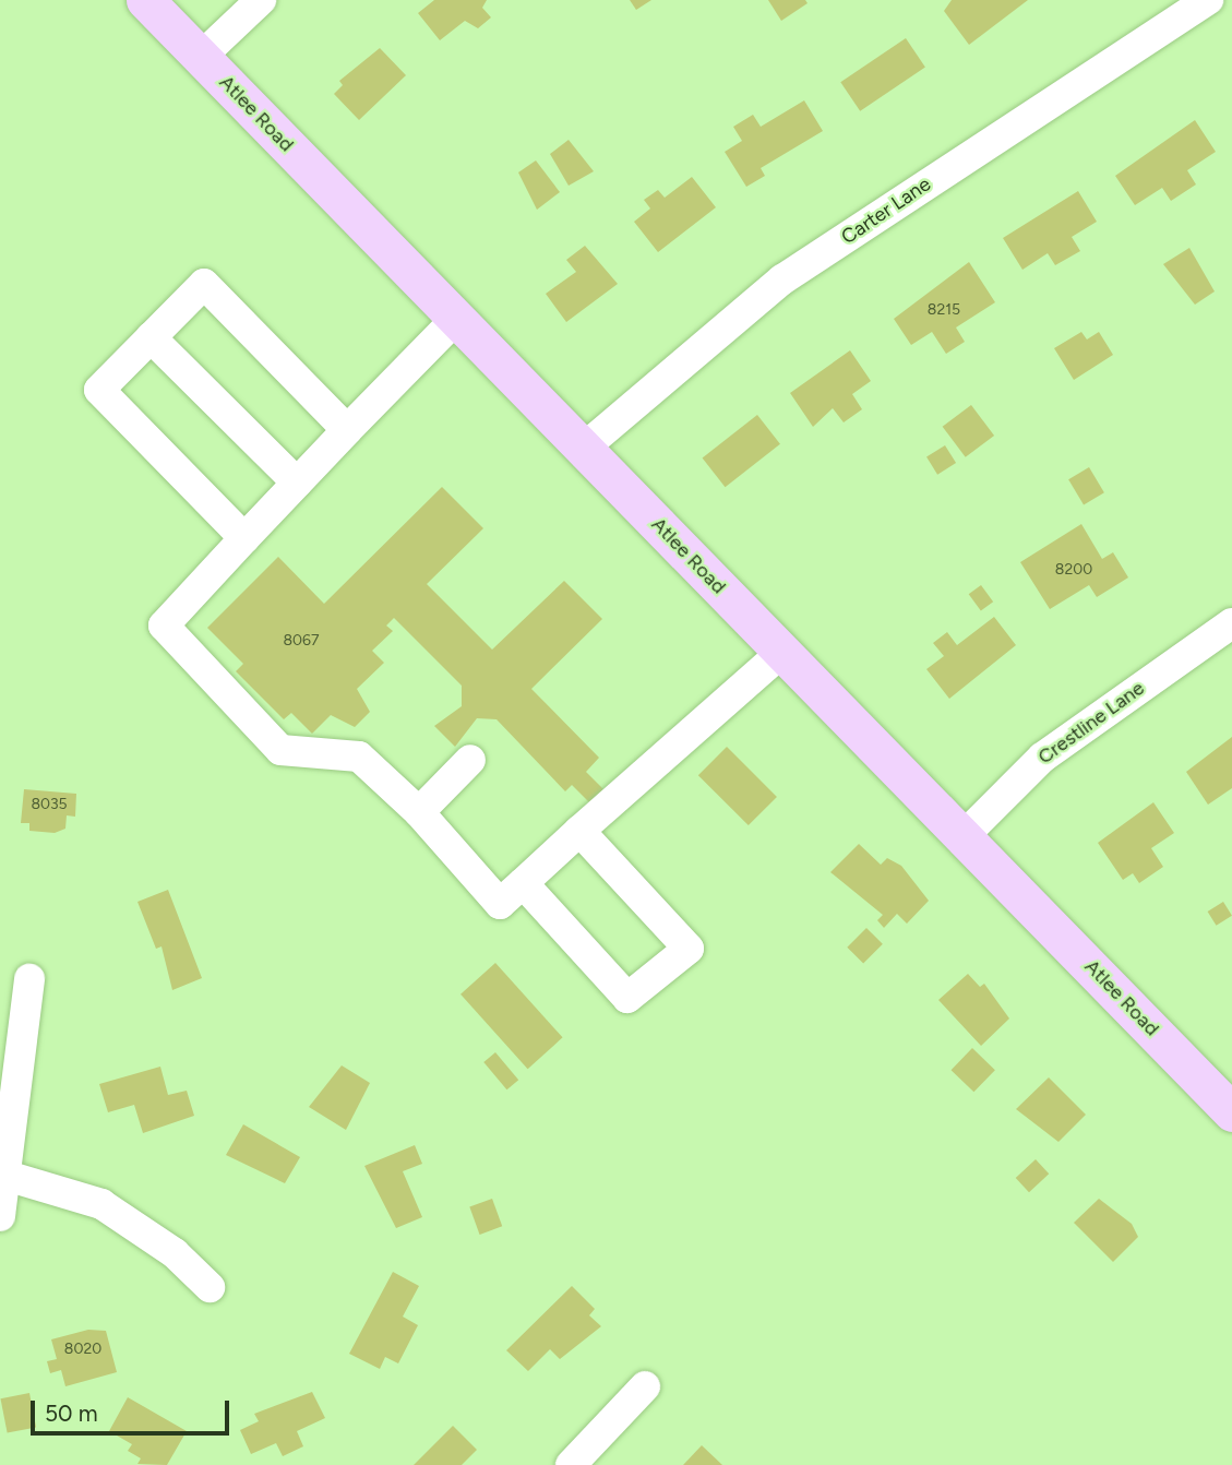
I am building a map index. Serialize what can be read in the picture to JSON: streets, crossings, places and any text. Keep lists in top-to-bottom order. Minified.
{"streets":{"main road":["Atlee Road"],"street":["Carter Lane","Crestline Lane"]},"crossings":[["Atlee Road","Carter Lane"],["Atlee Road","Crestline Lane"]],"house_numbers":["8215","8200","8067","8035","8020"],"scale_bar":"50 m"}
